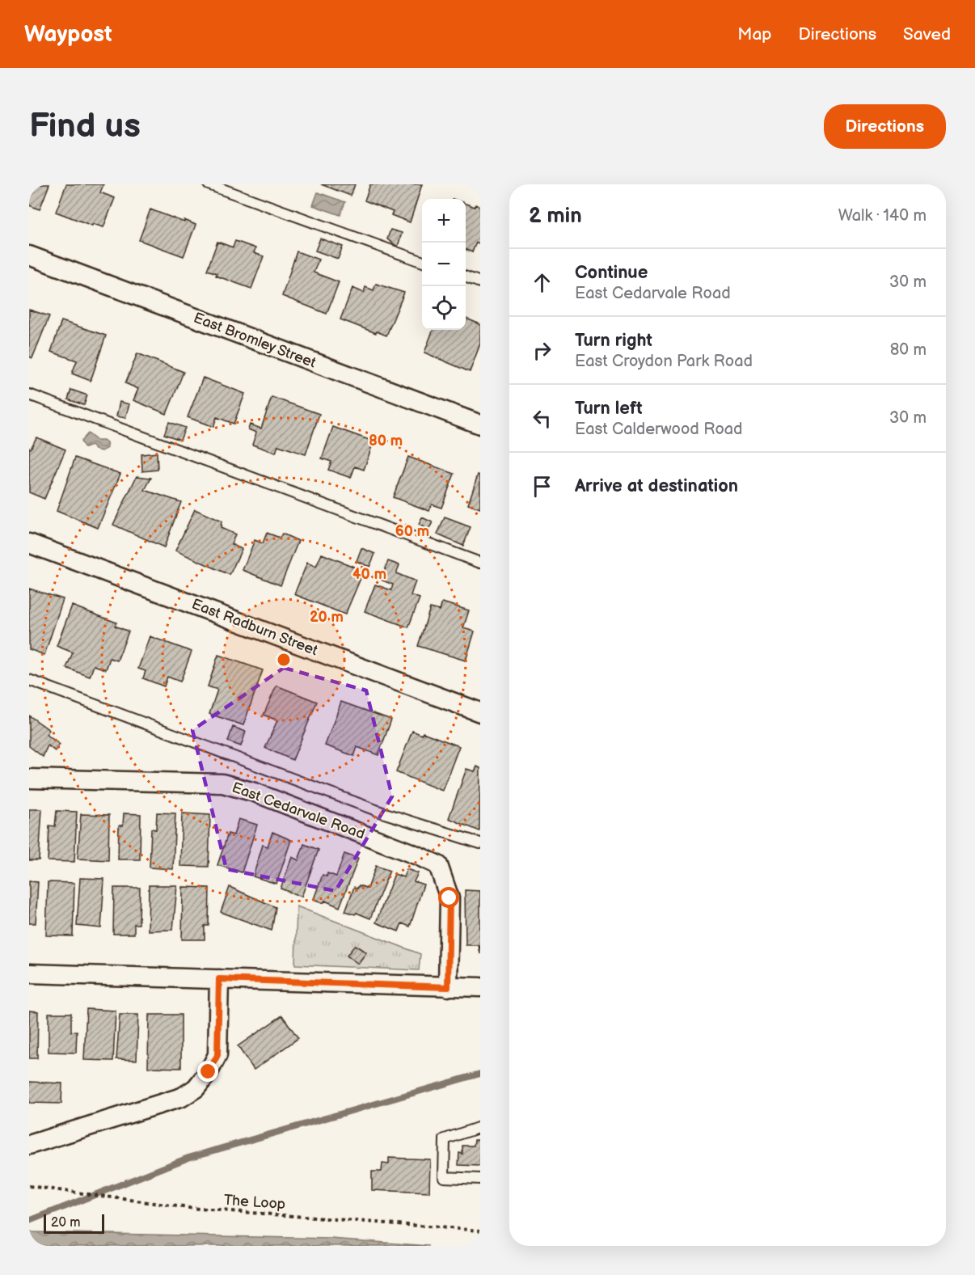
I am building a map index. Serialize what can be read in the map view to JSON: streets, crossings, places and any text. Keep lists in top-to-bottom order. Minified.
{"streets":{"street":["East Bromley Street","East Radburn Street","East Cedarvale Road"],"path":["The Loop"]},"scale_bar":"20 m","page":{"header":"Waypost","nav":["Map","Directions","Saved"],"buttons":"Directions","title":"Find us","heading":["2 min","Walk · 140 m"],"map_buttons":["+","−"],"list":[["Continue","East Cedarvale Road","30 m"],["Turn right","East Croydon Park Road","80 m"],["Turn left","East Calderwood Road","30 m"],"Arrive at destination"],"scale":"20 m"},"rings":["80 m","60 m","40 m","20 m"]}
